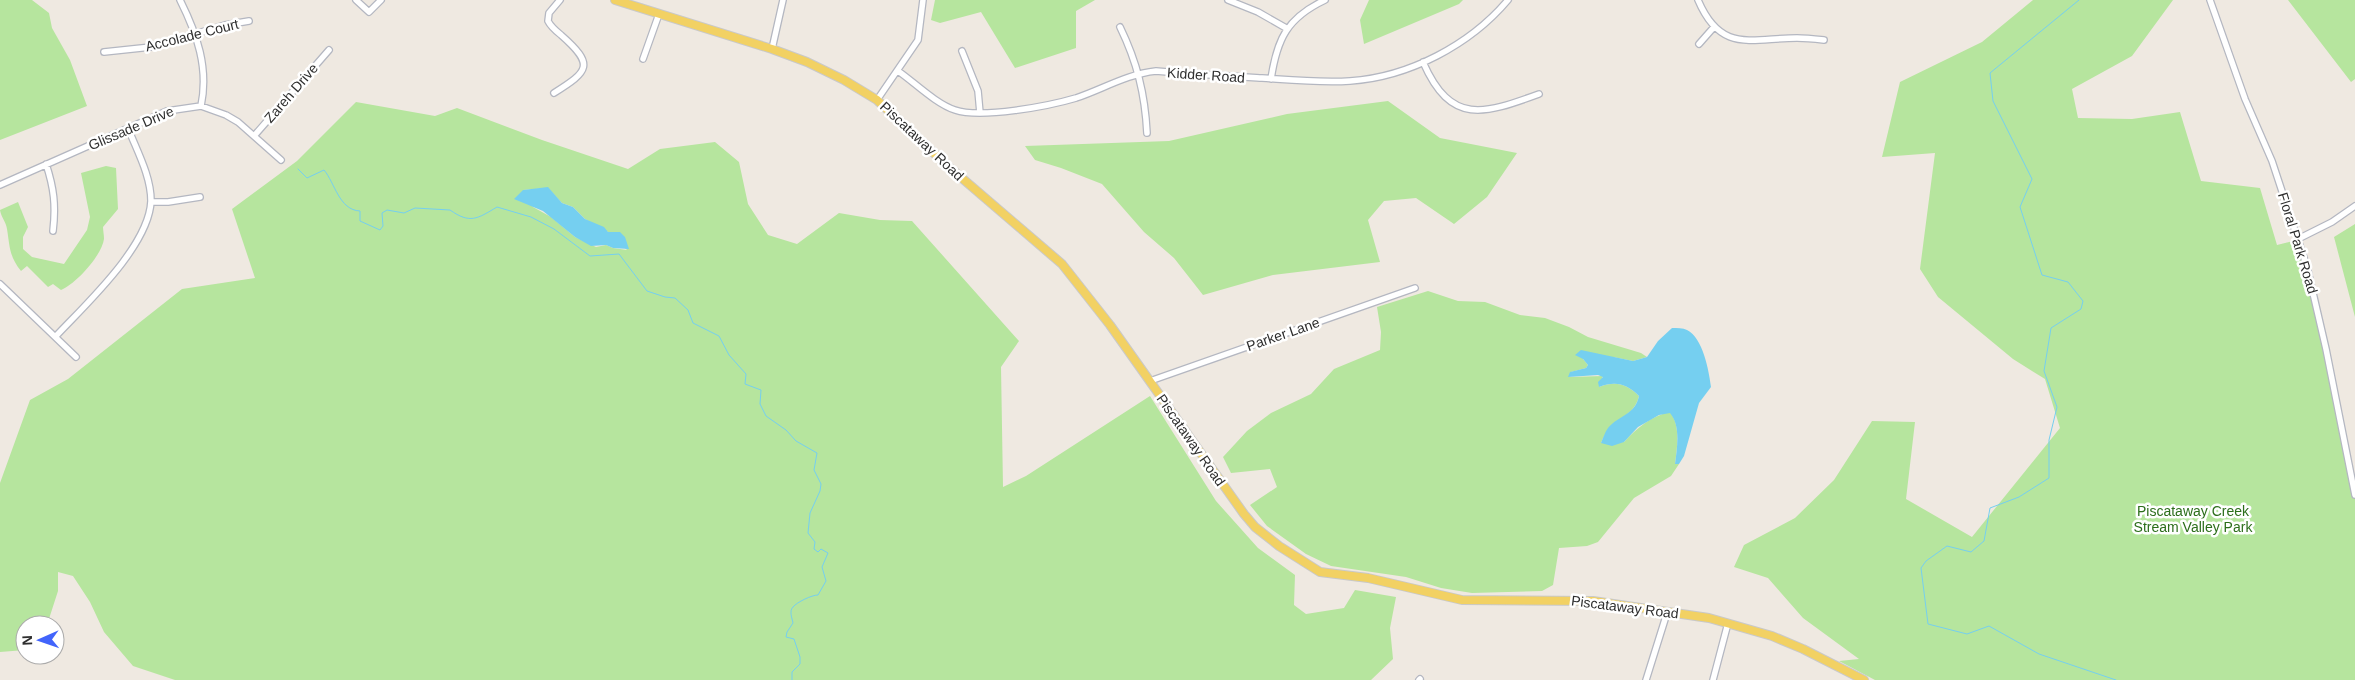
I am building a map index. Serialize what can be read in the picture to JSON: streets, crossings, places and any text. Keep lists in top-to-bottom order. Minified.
{"streets":{"main road":["Piscataway Road"],"street":["Accolade Court","Kidder Road","Zareh Drive","Glissade Drive","Floral Park Road","Parker Lane"]},"crossings":[["Zareh Drive","Glissade Drive"],["Piscataway Road","Parker Lane"]],"parks":["Piscataway Creek Stream Valley Park"],"north":"left"}
